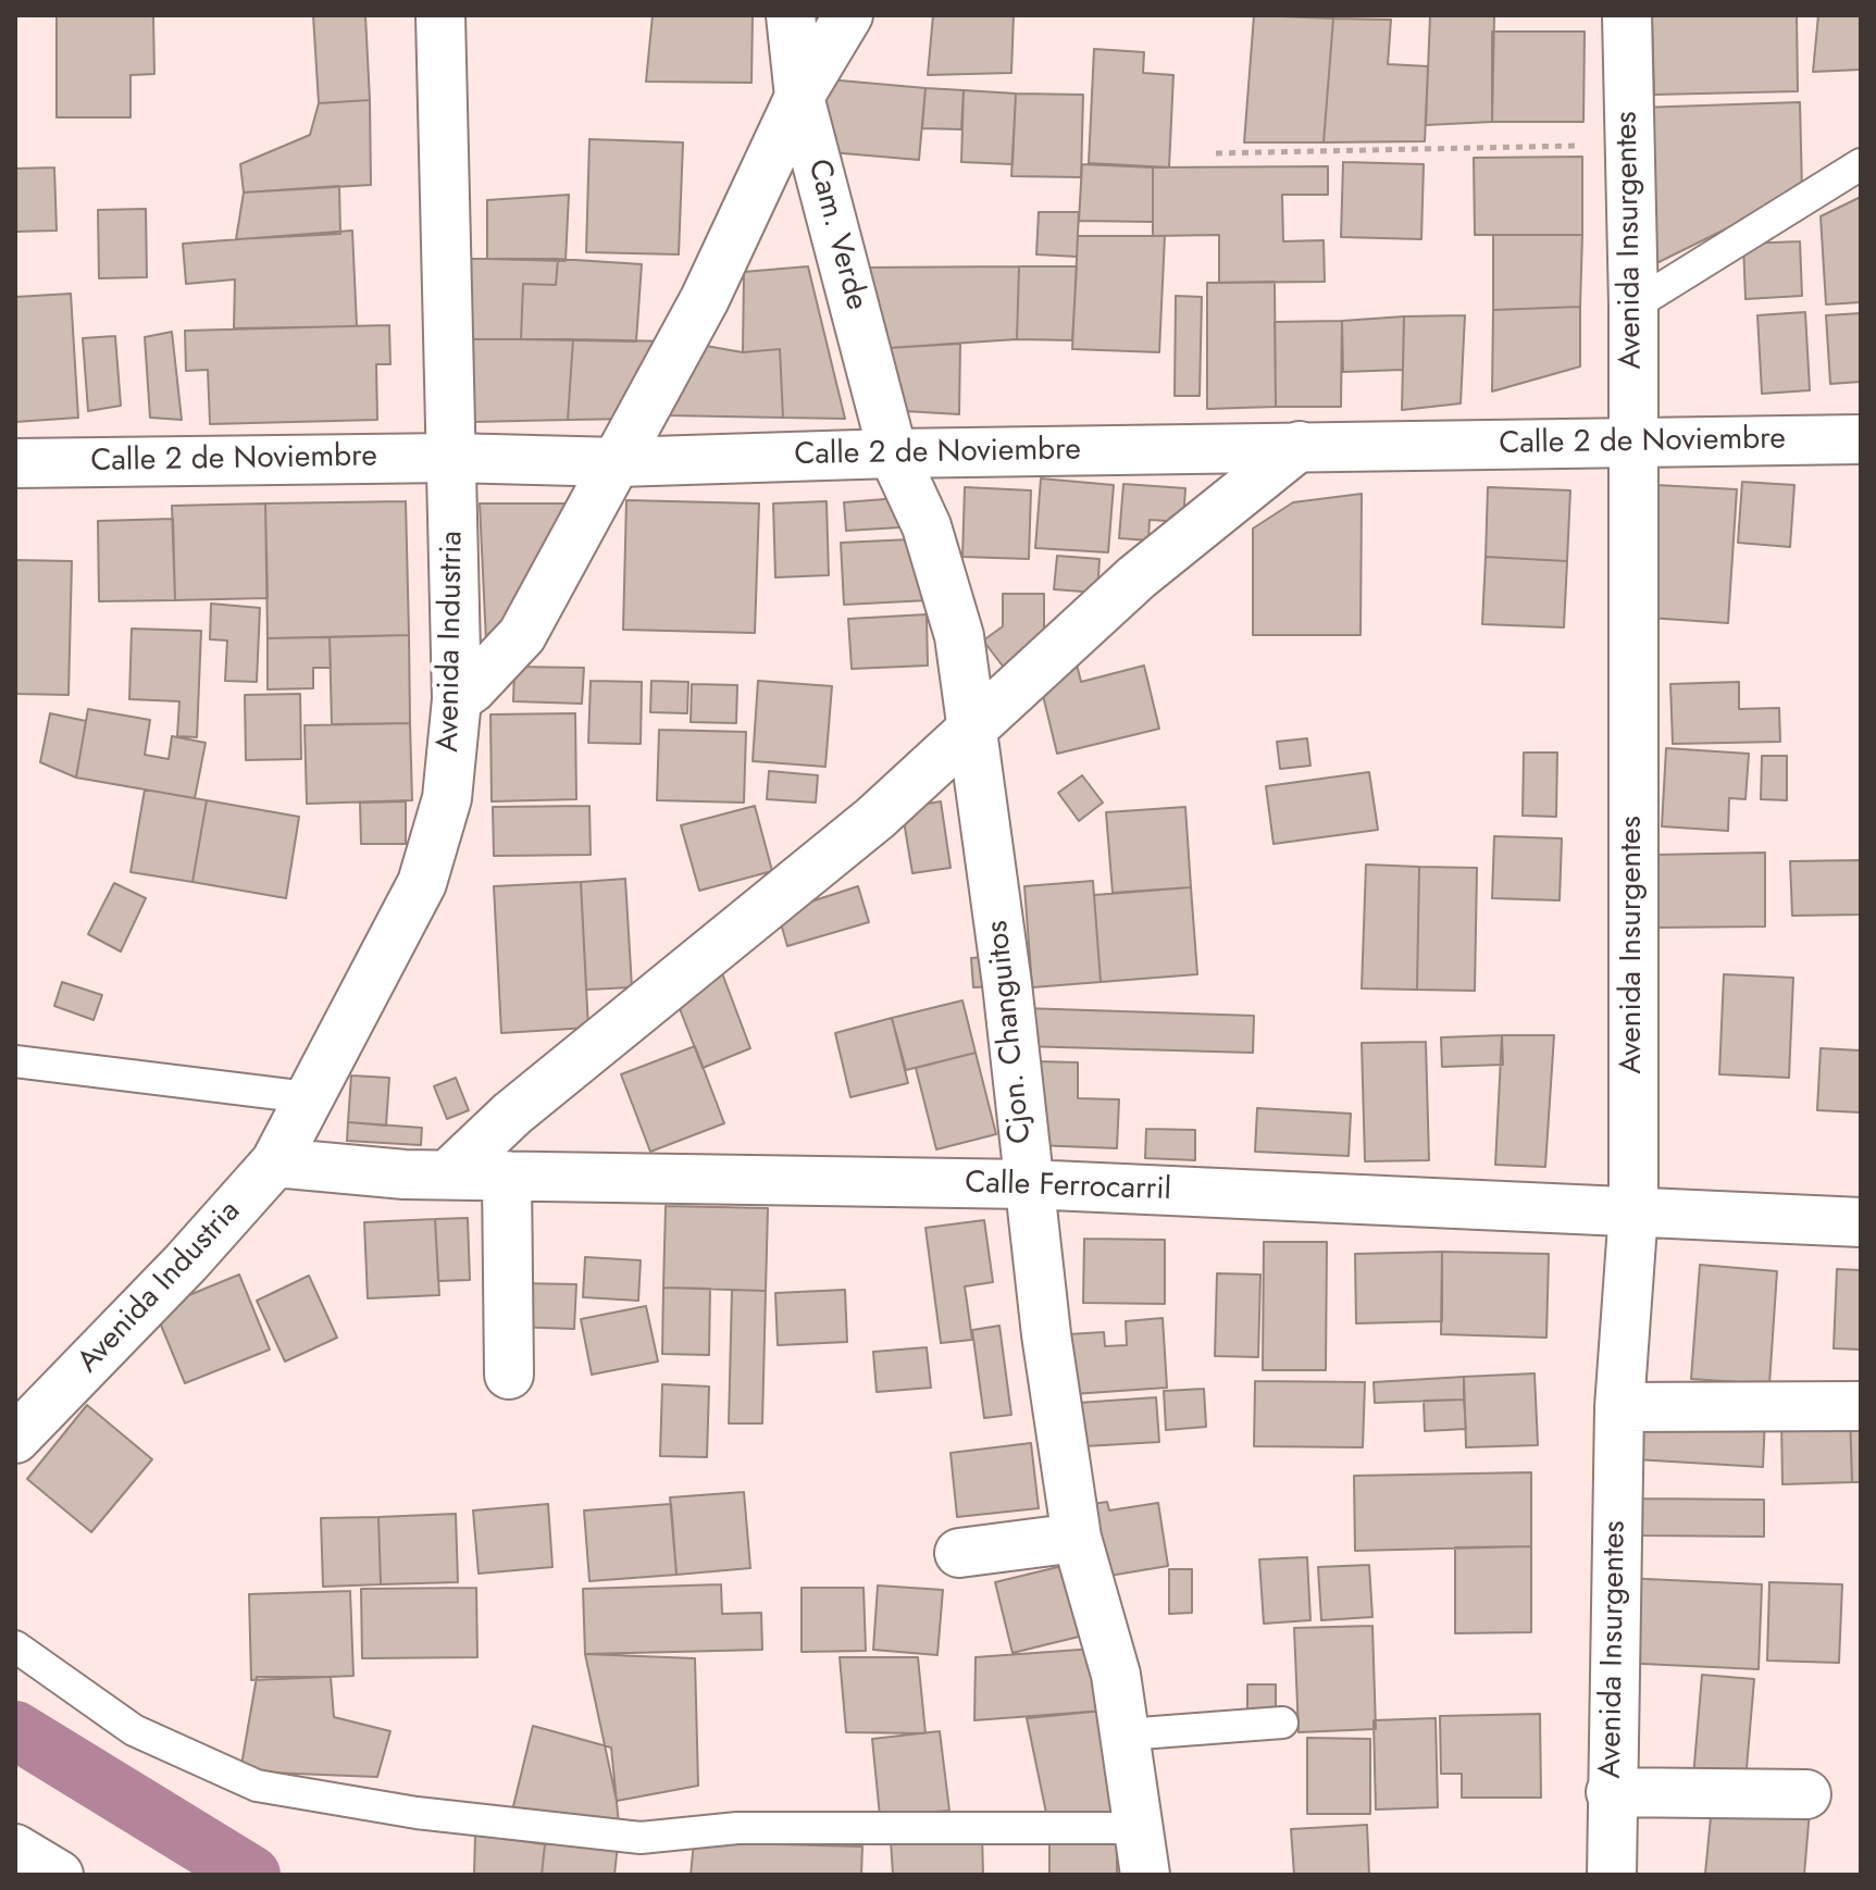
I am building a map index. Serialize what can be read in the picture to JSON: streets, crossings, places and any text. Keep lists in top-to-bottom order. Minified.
{"streets":{"street":["Cam. Verde","Avenida Insurgentes","Calle 2 de Noviembre","Avenida Industria","Cjon. Changuitos","Calle Ferrocarril"]},"crossings":[["Cam. Verde","Calle 2 de Noviembre"],["Cam. Verde","Cjon. Changuitos"],["Avenida Insurgentes","Calle 2 de Noviembre"],["Avenida Insurgentes","Calle Ferrocarril"],["Calle 2 de Noviembre","Avenida Industria"],["Calle 2 de Noviembre","Cjon. Changuitos"],["Avenida Industria","Calle Ferrocarril"],["Cjon. Changuitos","Calle Ferrocarril"]]}
